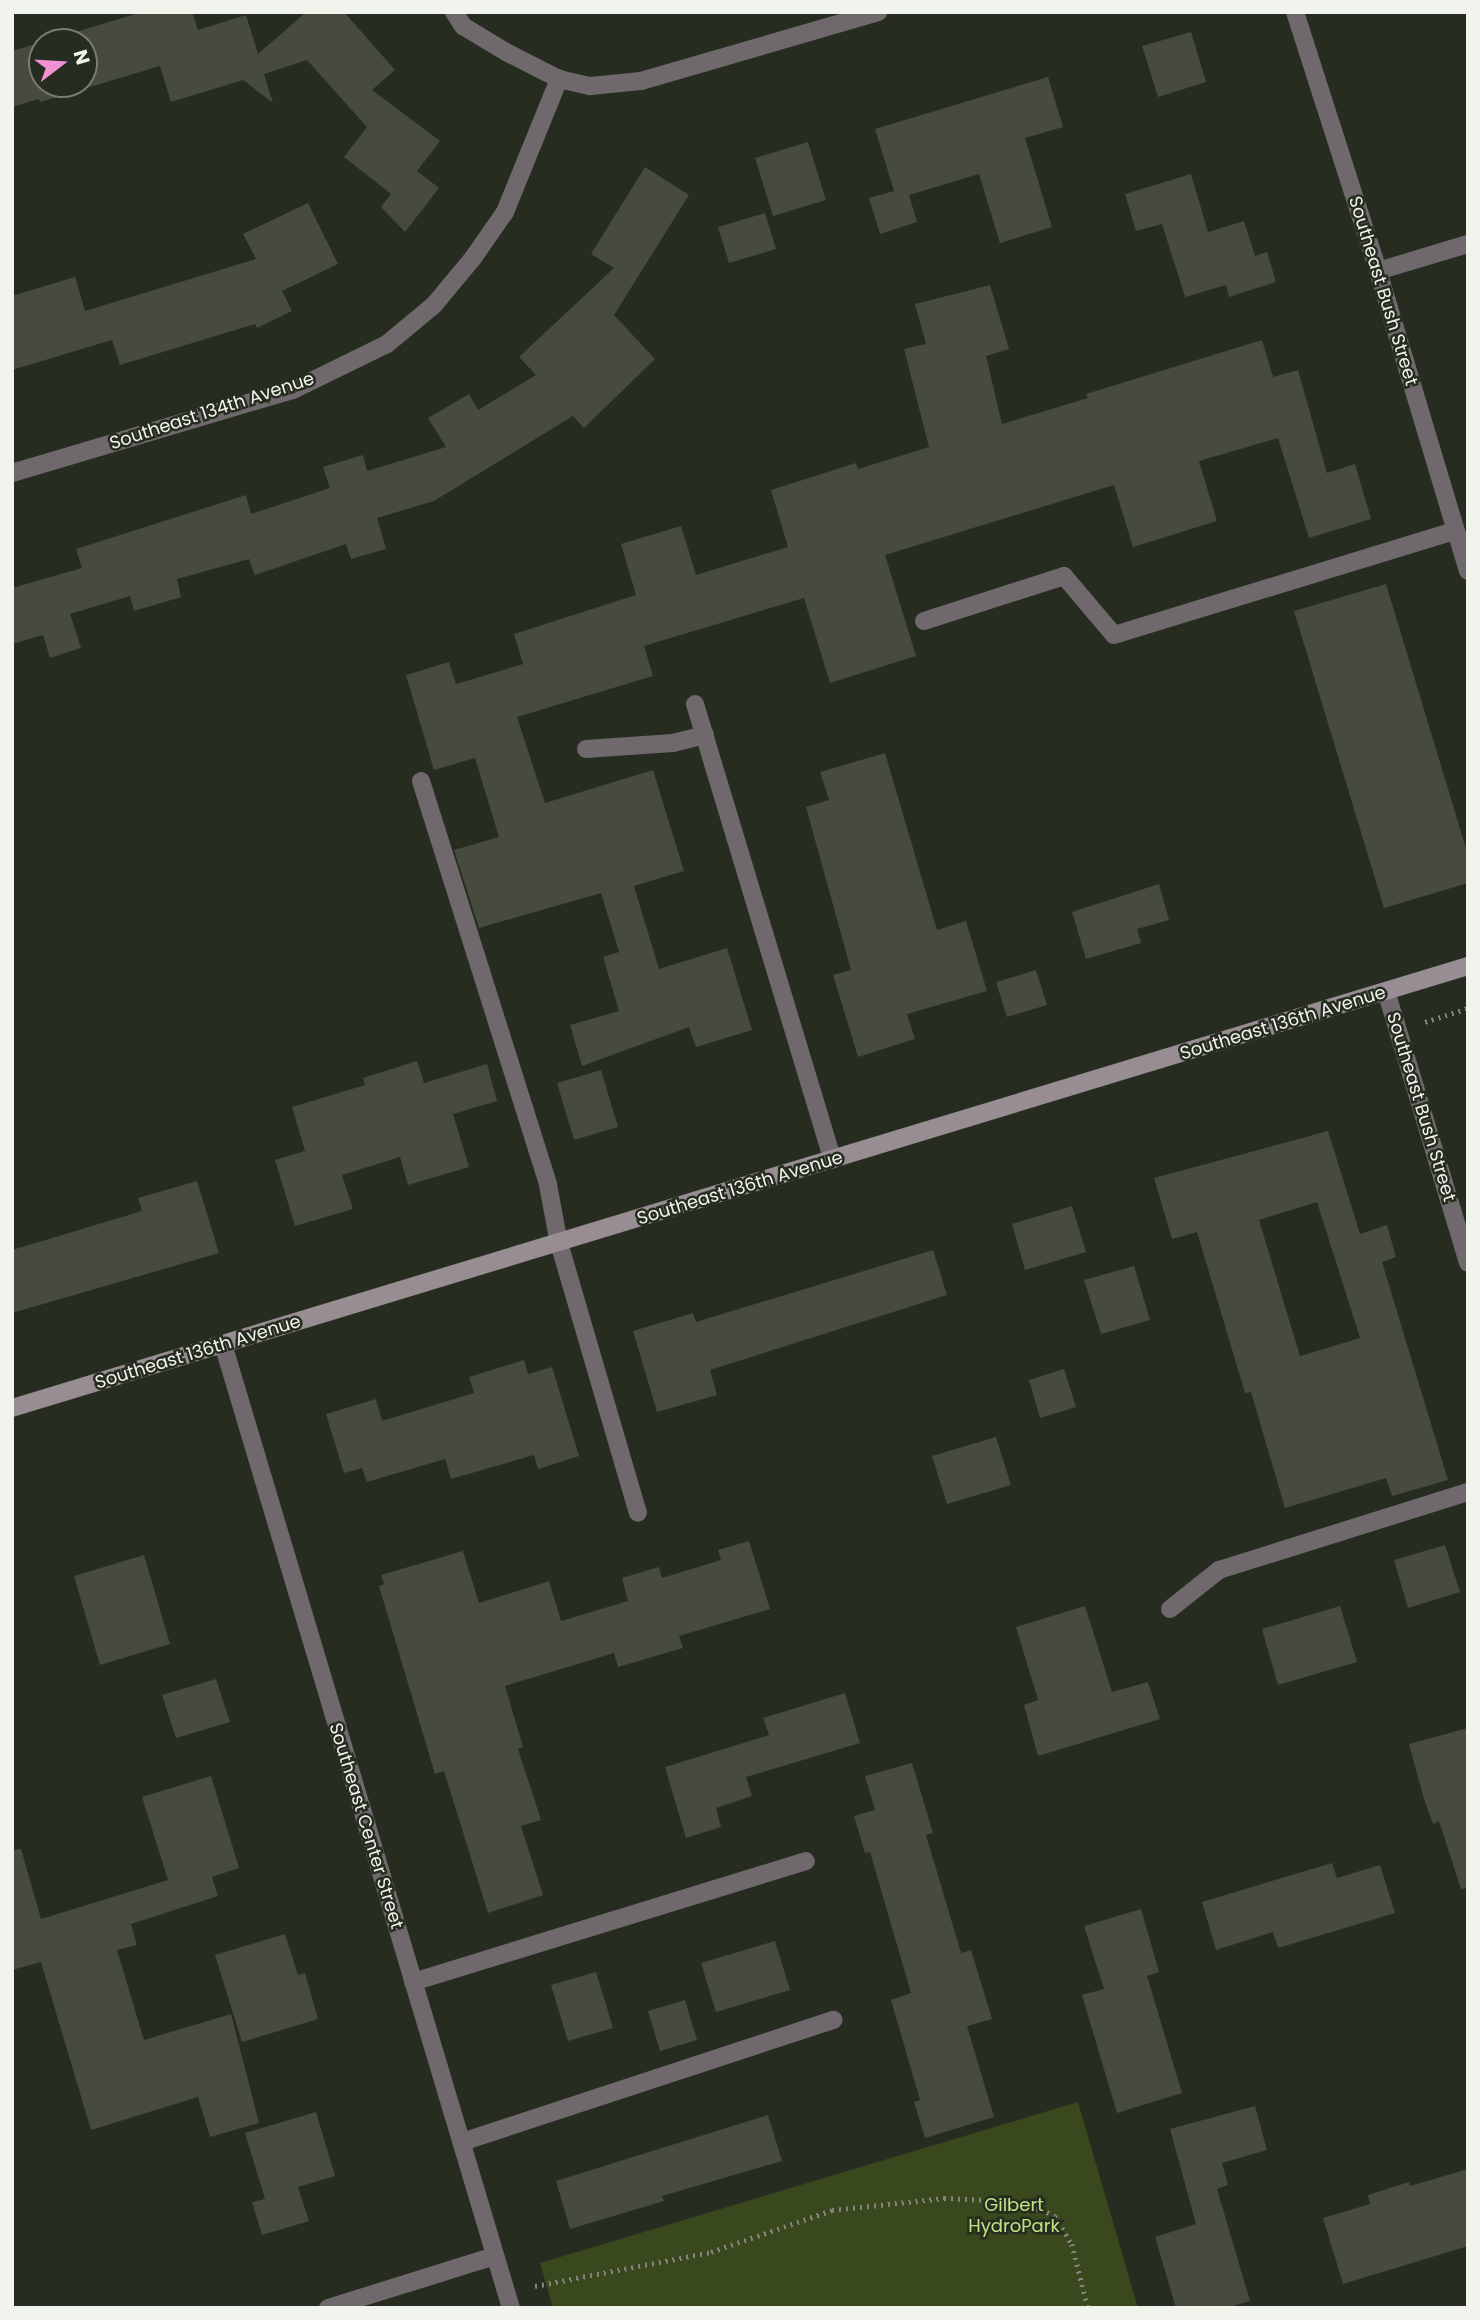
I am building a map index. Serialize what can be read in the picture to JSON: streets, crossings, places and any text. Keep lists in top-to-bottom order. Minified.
{"streets":{"street":["Southeast Bush Street","Southeast 134th Avenue","Southeast 136th Avenue","Southeast Center Street"]},"crossings":[["Southeast Bush Street","Southeast 136th Avenue"],["Southeast 136th Avenue","Southeast Center Street"]],"parks":["Gilbert HydroPark"],"north":"right"}
